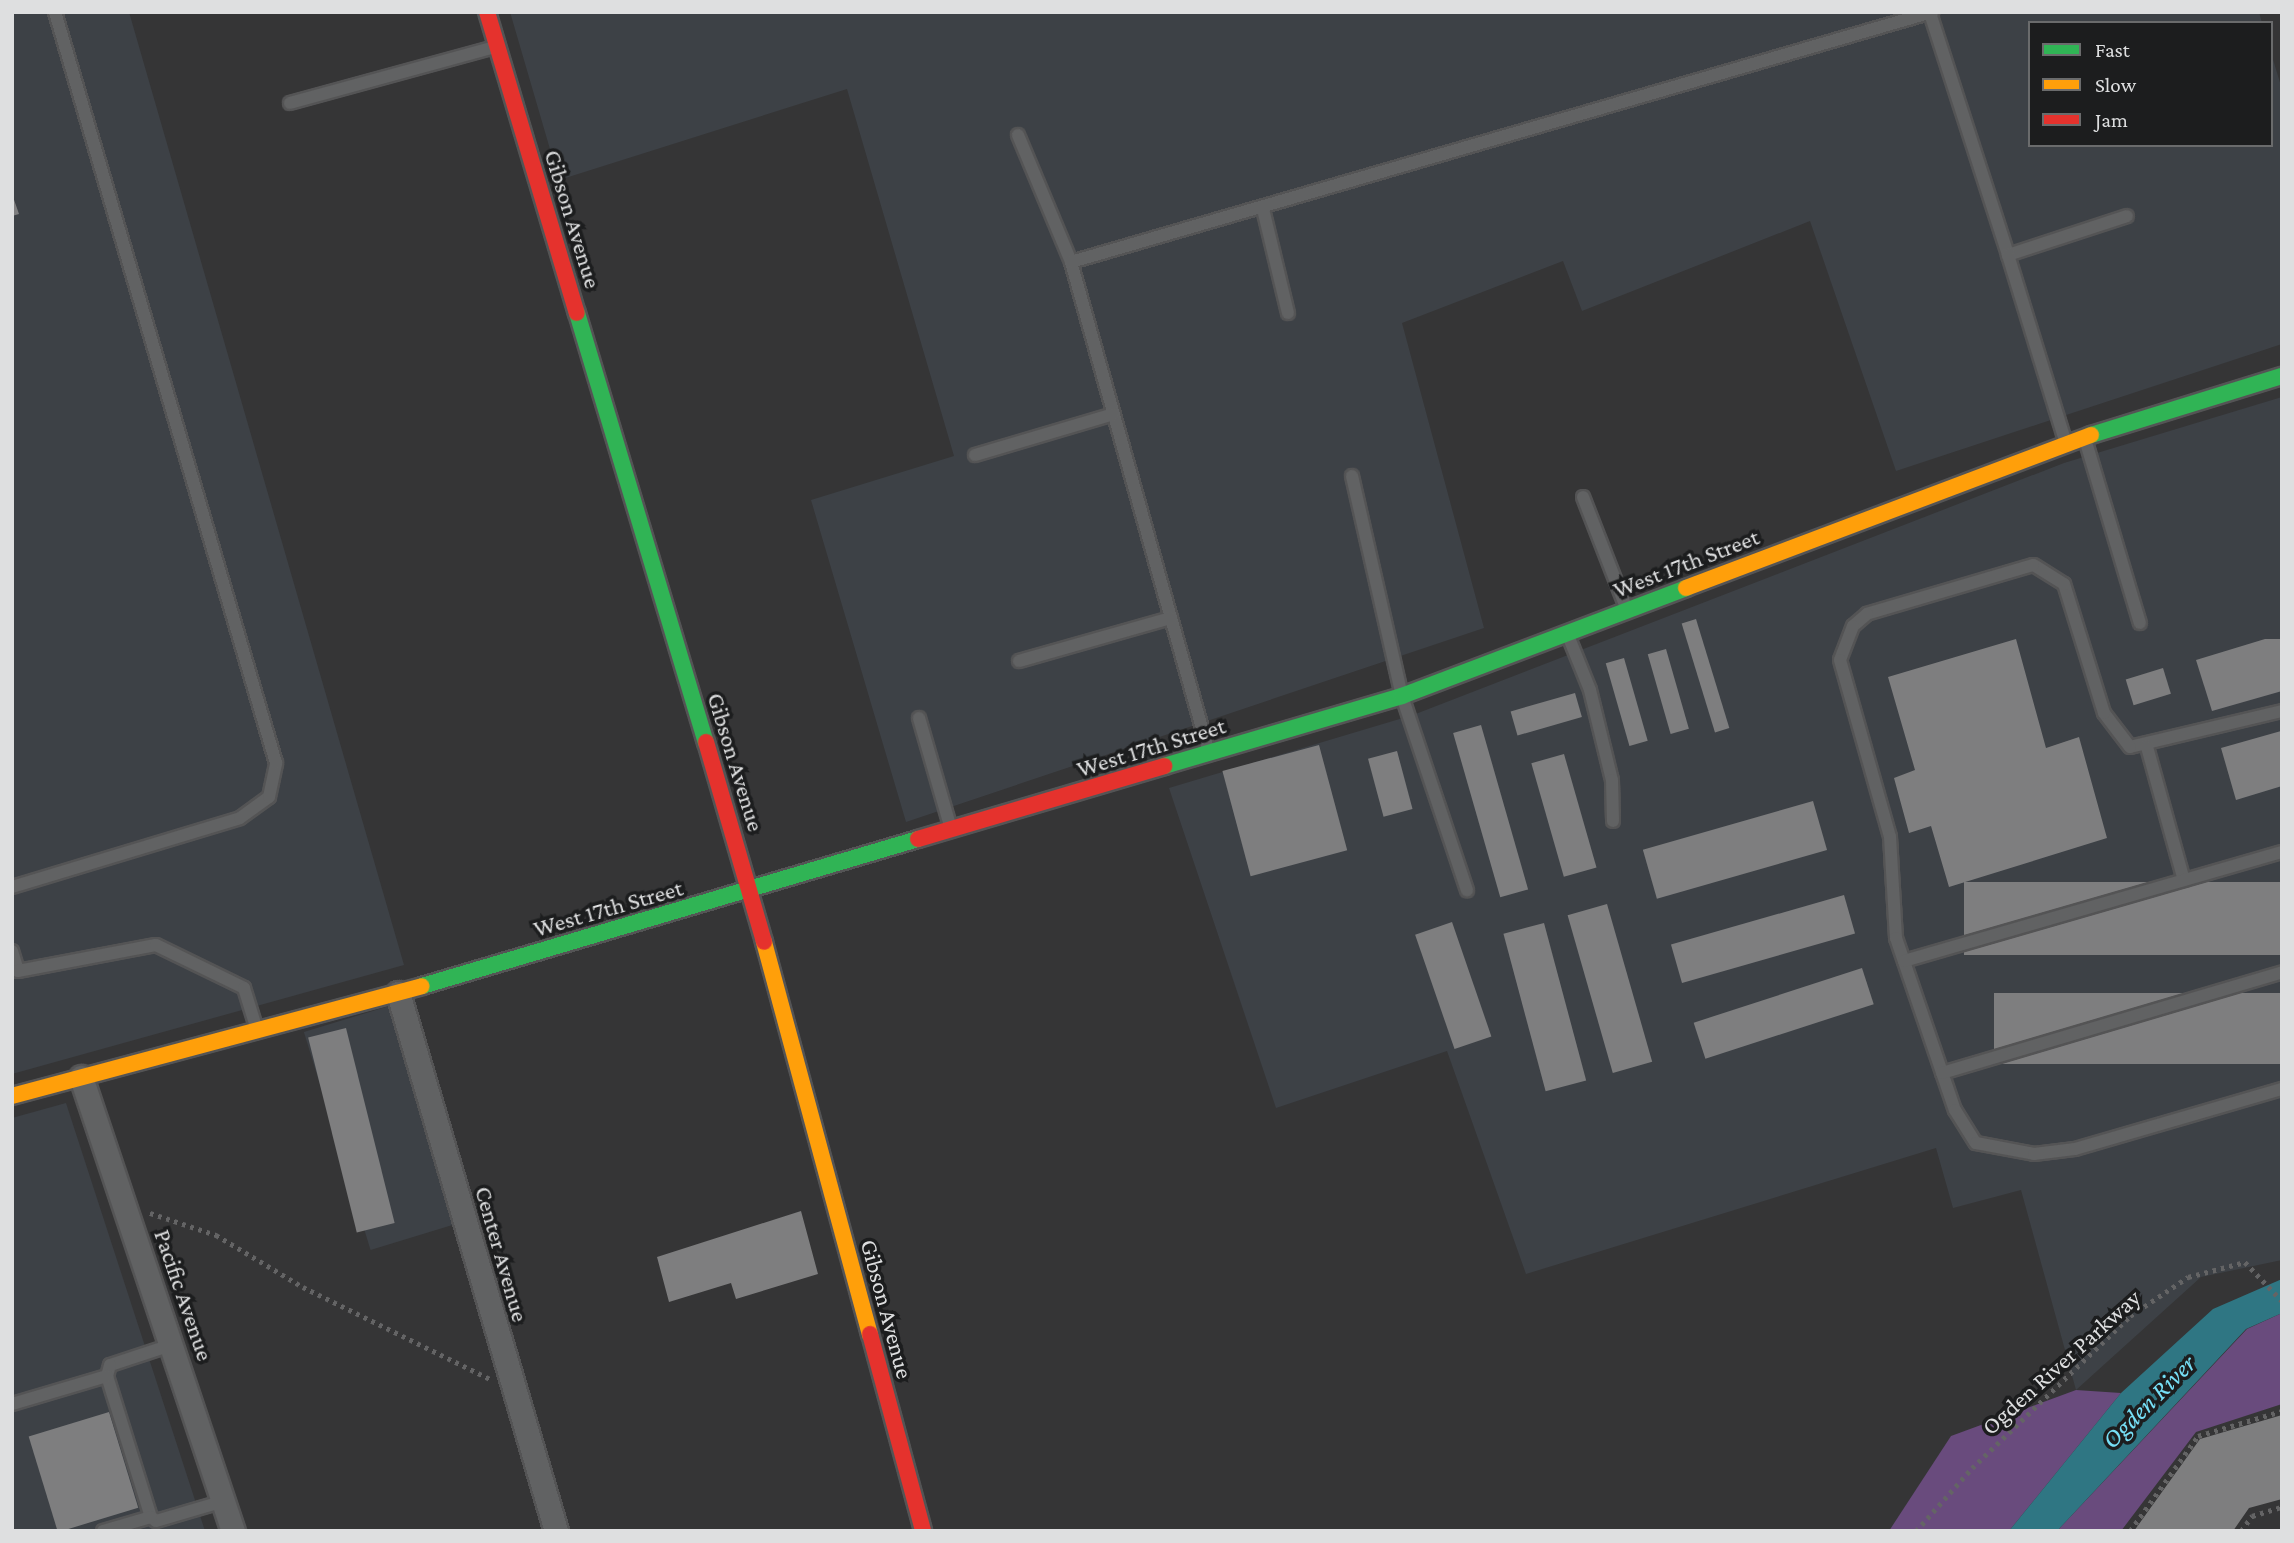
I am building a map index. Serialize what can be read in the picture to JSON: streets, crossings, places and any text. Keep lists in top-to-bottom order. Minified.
{"streets":{"street":["Gibson Avenue","West 17th Street","Center Avenue","Pacific Avenue"],"path":["Ogden River Parkway"]},"crossings":[["Gibson Avenue","West 17th Street"],["West 17th Street","Center Avenue"],["West 17th Street","Pacific Avenue"]],"water":["Ogden River"],"legend":["Fast","Slow","Jam"]}
